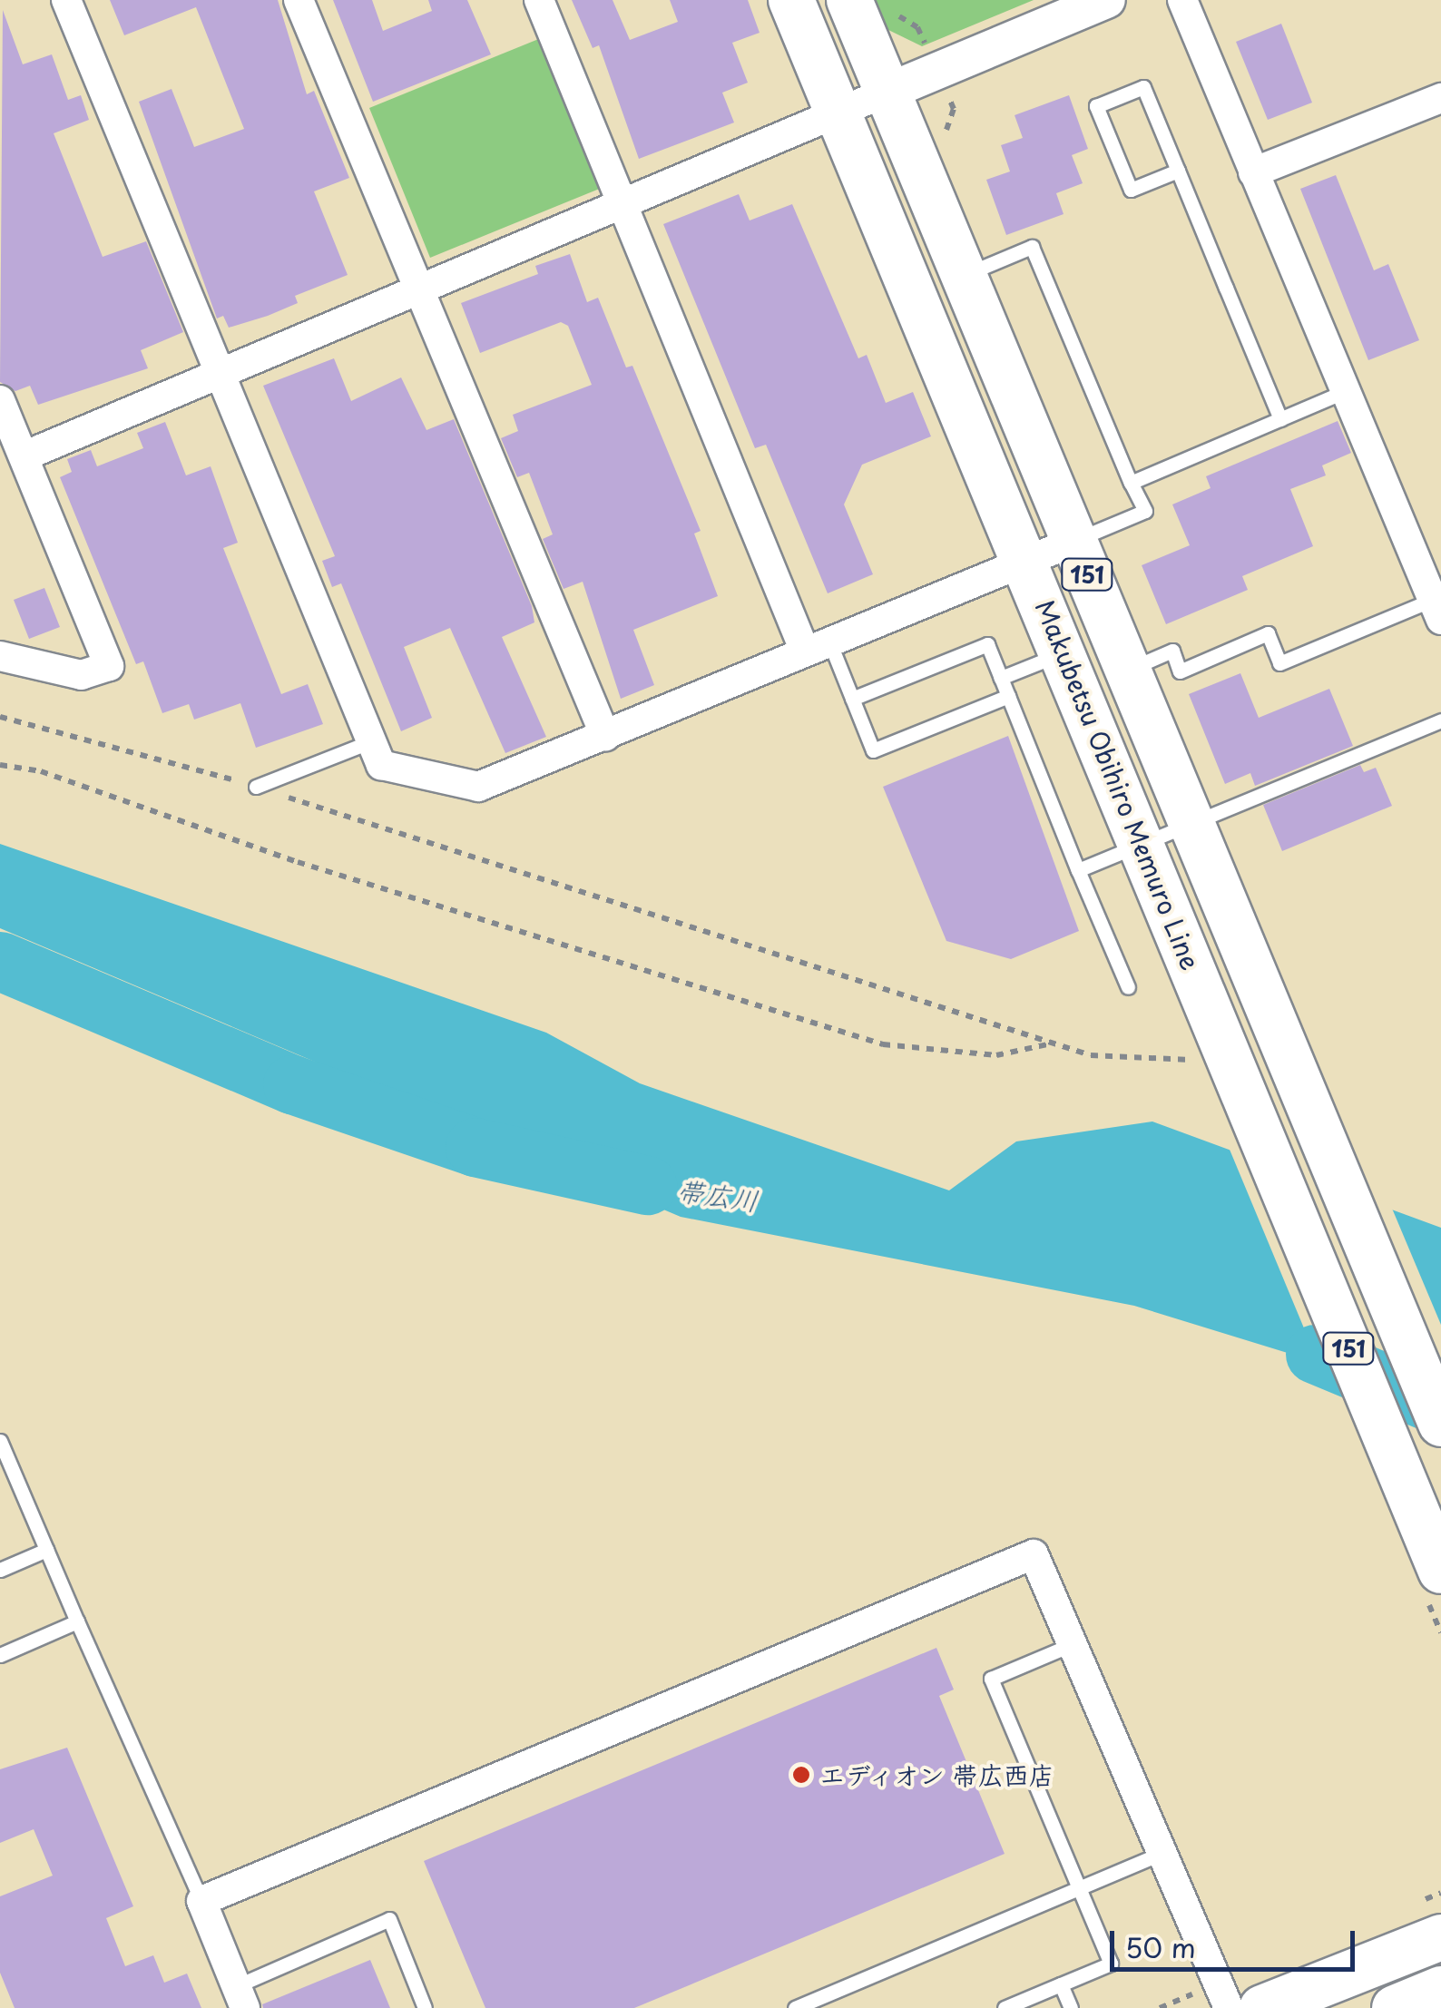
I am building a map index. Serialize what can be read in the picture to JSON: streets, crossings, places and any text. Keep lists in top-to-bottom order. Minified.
{"streets":{"main road":["151","Makubetsu Obihiro Memuro Line"]},"water":["帯広川"],"places":["エディオン 帯広西店"],"scale_bar":"50 m"}
